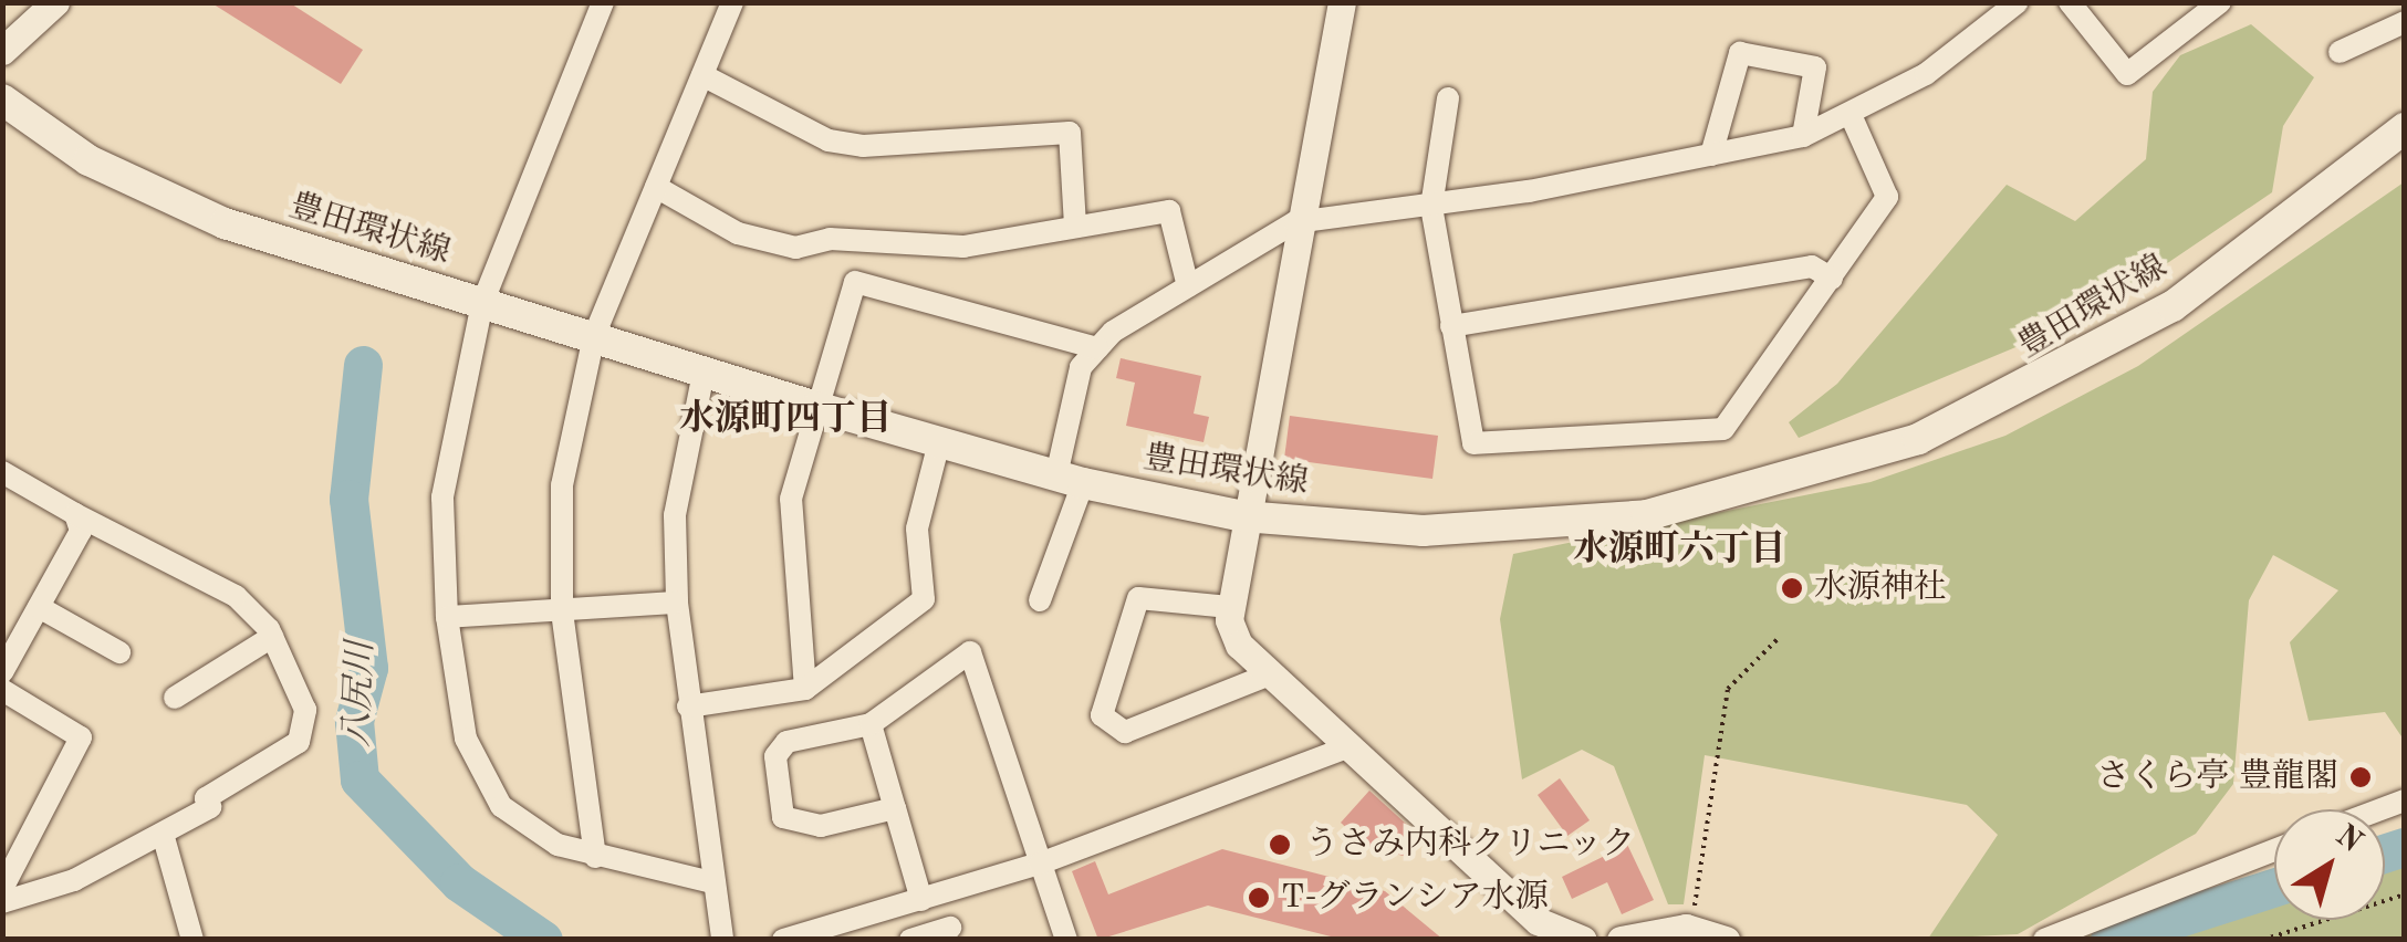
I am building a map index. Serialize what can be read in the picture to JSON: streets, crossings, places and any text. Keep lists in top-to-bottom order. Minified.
{"streets":{"main road":["豊田環状線"]},"districts":["水源町四丁目","水源町六丁目"],"water":["八尻川"],"places":["水源神社","さくら亭 豊龍閣","うさみ内科クリニック","T-グランシア水源"],"north":"top right"}
